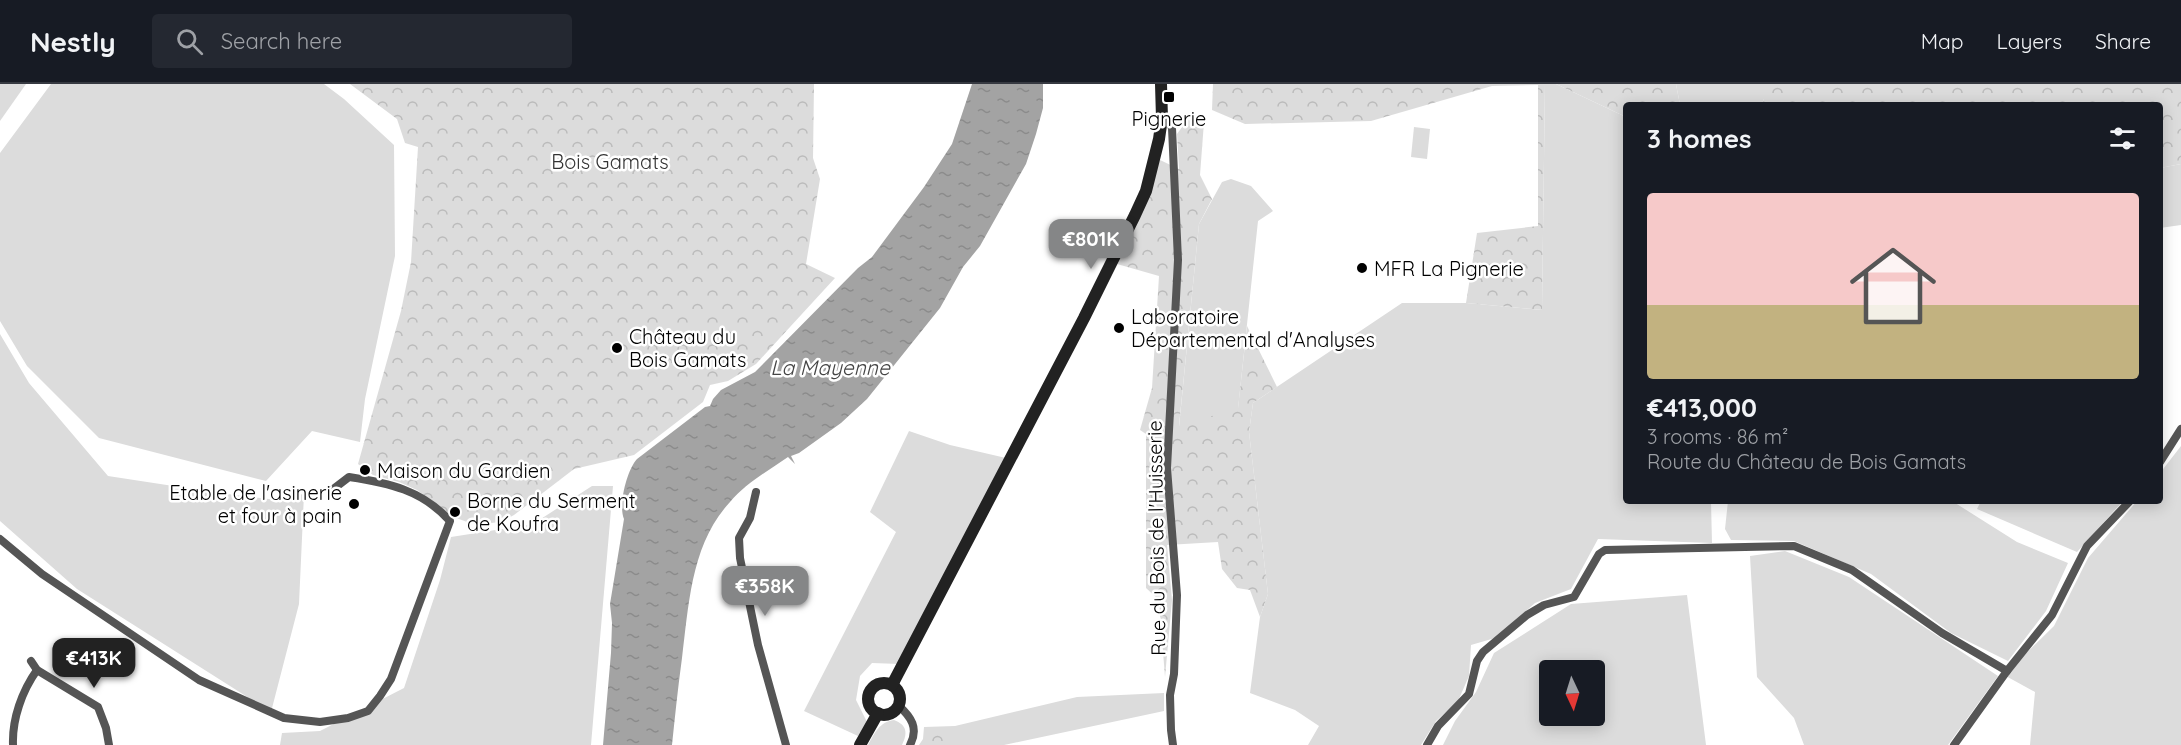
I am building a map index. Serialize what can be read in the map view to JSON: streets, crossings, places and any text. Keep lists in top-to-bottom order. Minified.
{"streets":{"street":["Rue du Bois de l'Huisserie"]},"water":["La Mayenne"],"parks":["Bois Gamats"],"places":{"transit":["Pignerie"],"other":["MFR La Pignerie","Laboratoire Départemental d'Analyses","Château du Bois Gamats","Maison du Gardien","Etable de l'asinerie et four à pain","Borne du Serment de Koufra"]},"north":"bottom","page":{"header":"Nestly","search":"Search here","nav":["Map","Layers","Share"],"heading":"3 homes","list":[{"name":"€413,000","note":"3 rooms · 86 m² · Route du Château de Bois Gamats"}],"price":["€801K","€358K","€413K"]}}
